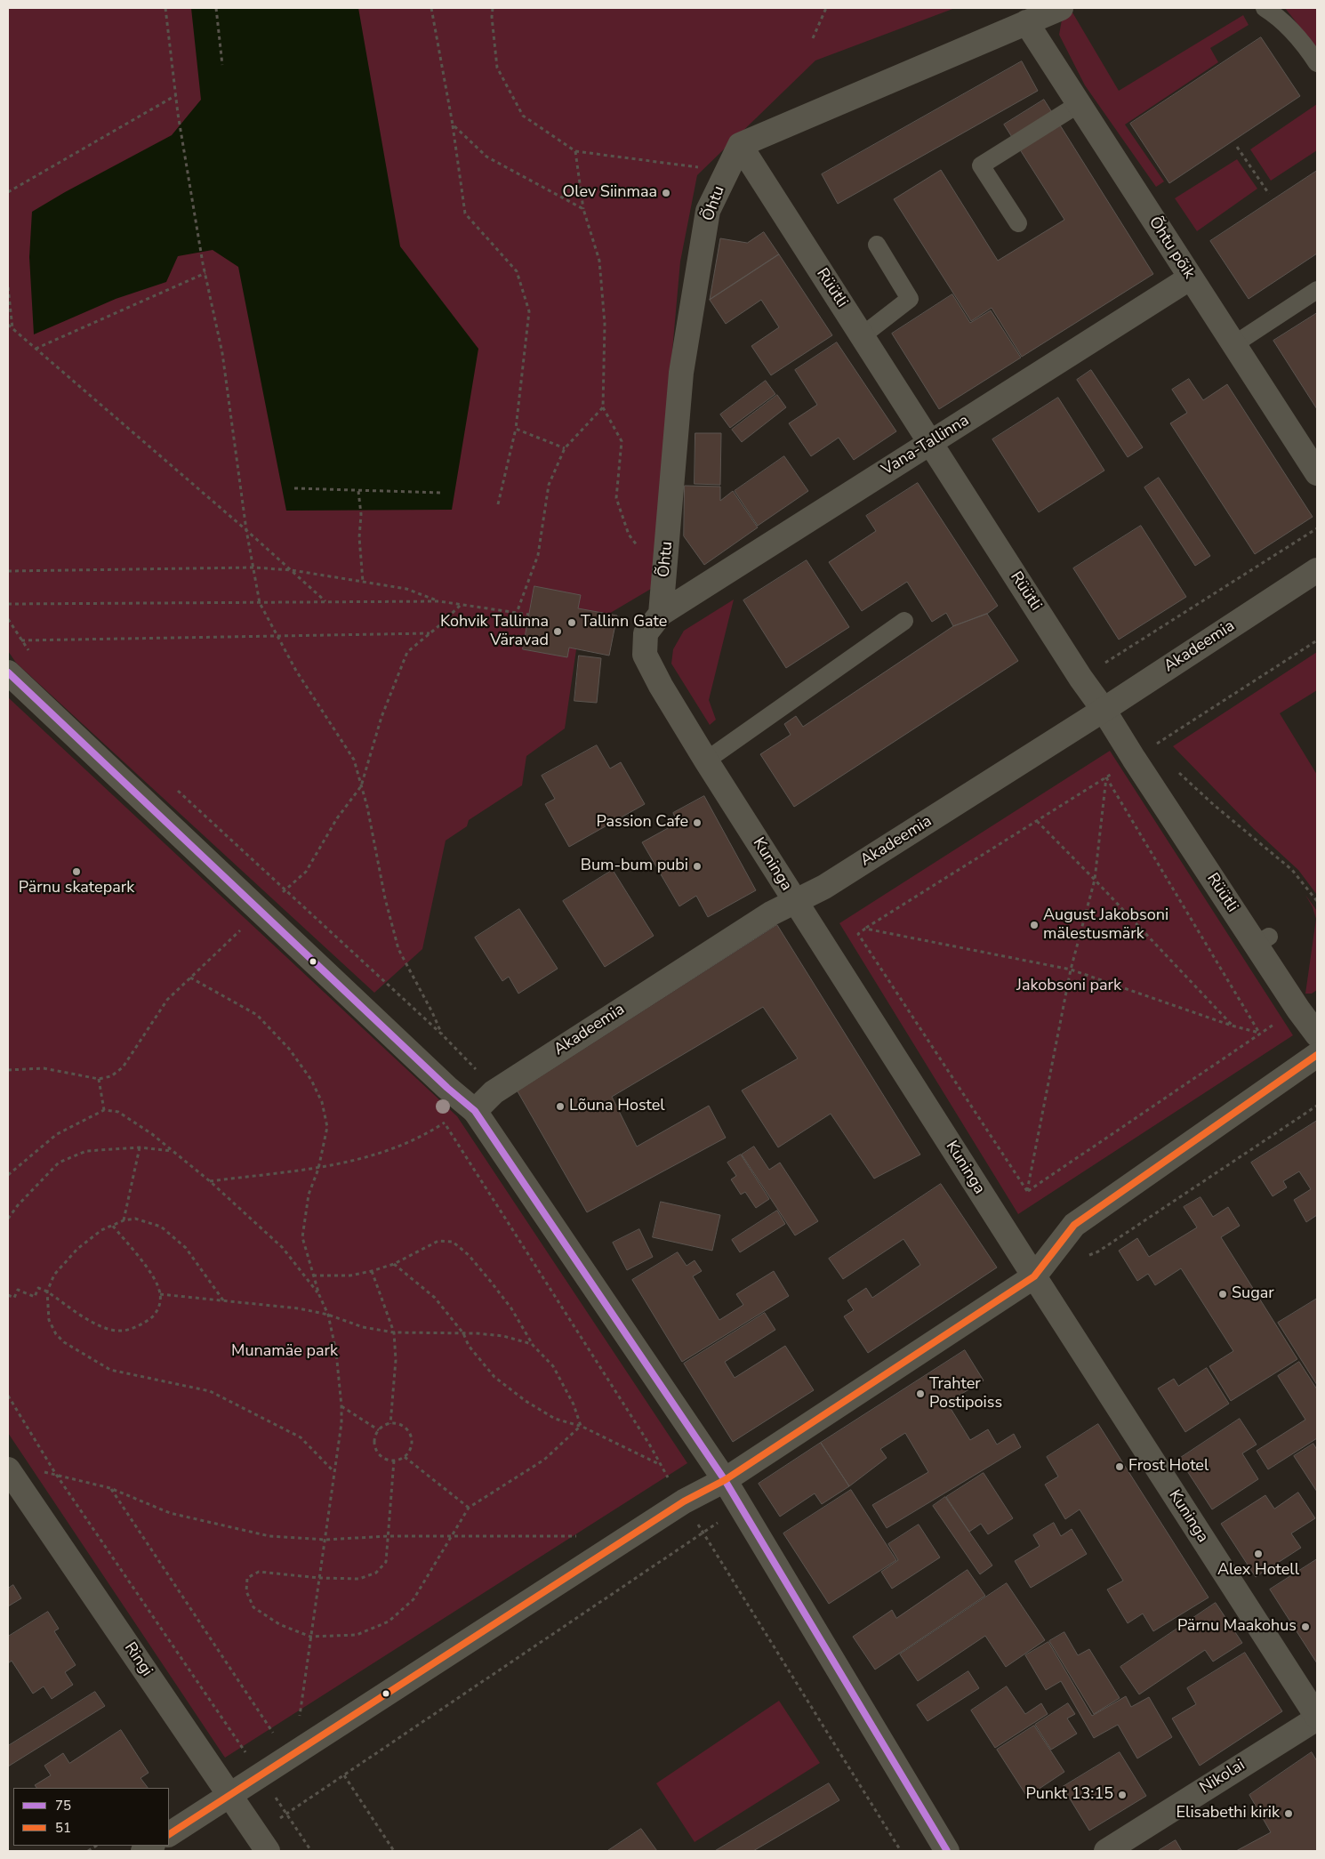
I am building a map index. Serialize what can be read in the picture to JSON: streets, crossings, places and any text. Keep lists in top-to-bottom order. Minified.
{"streets":{"street":["Õhtu","Õhtu põik","Rüütli","Vana-Tallinna","Akadeemia","Kuninga","Ringi","Nikolai"]},"crossings":[["Õhtu","Rüütli"],["Õhtu","Vana-Tallinna"],["Õhtu","Kuninga"],["Õhtu põik","Vana-Tallinna"],["Rüütli","Vana-Tallinna"],["Rüütli","Akadeemia"],["Vana-Tallinna","Kuninga"],["Akadeemia","Kuninga"],["Kuninga","Nikolai"]],"parks":["Jakobsoni park","Munamäe park"],"places":["Olev Siinmaa","Tallinn Gate","Kohvik Tallinna Väravad","Passion Cafe","Bum-bum pubi","Pärnu skatepark","August Jakobsoni mälestusmärk","Lõuna Hostel","Sugar","Trahter Postipoiss","Frost Hotel","Alex Hotell","Pärnu Maakohus","Punkt 13:15","Elisabethi kirik"],"lines":["transit line 75","transit line 51"],"legend":["75","51"]}
